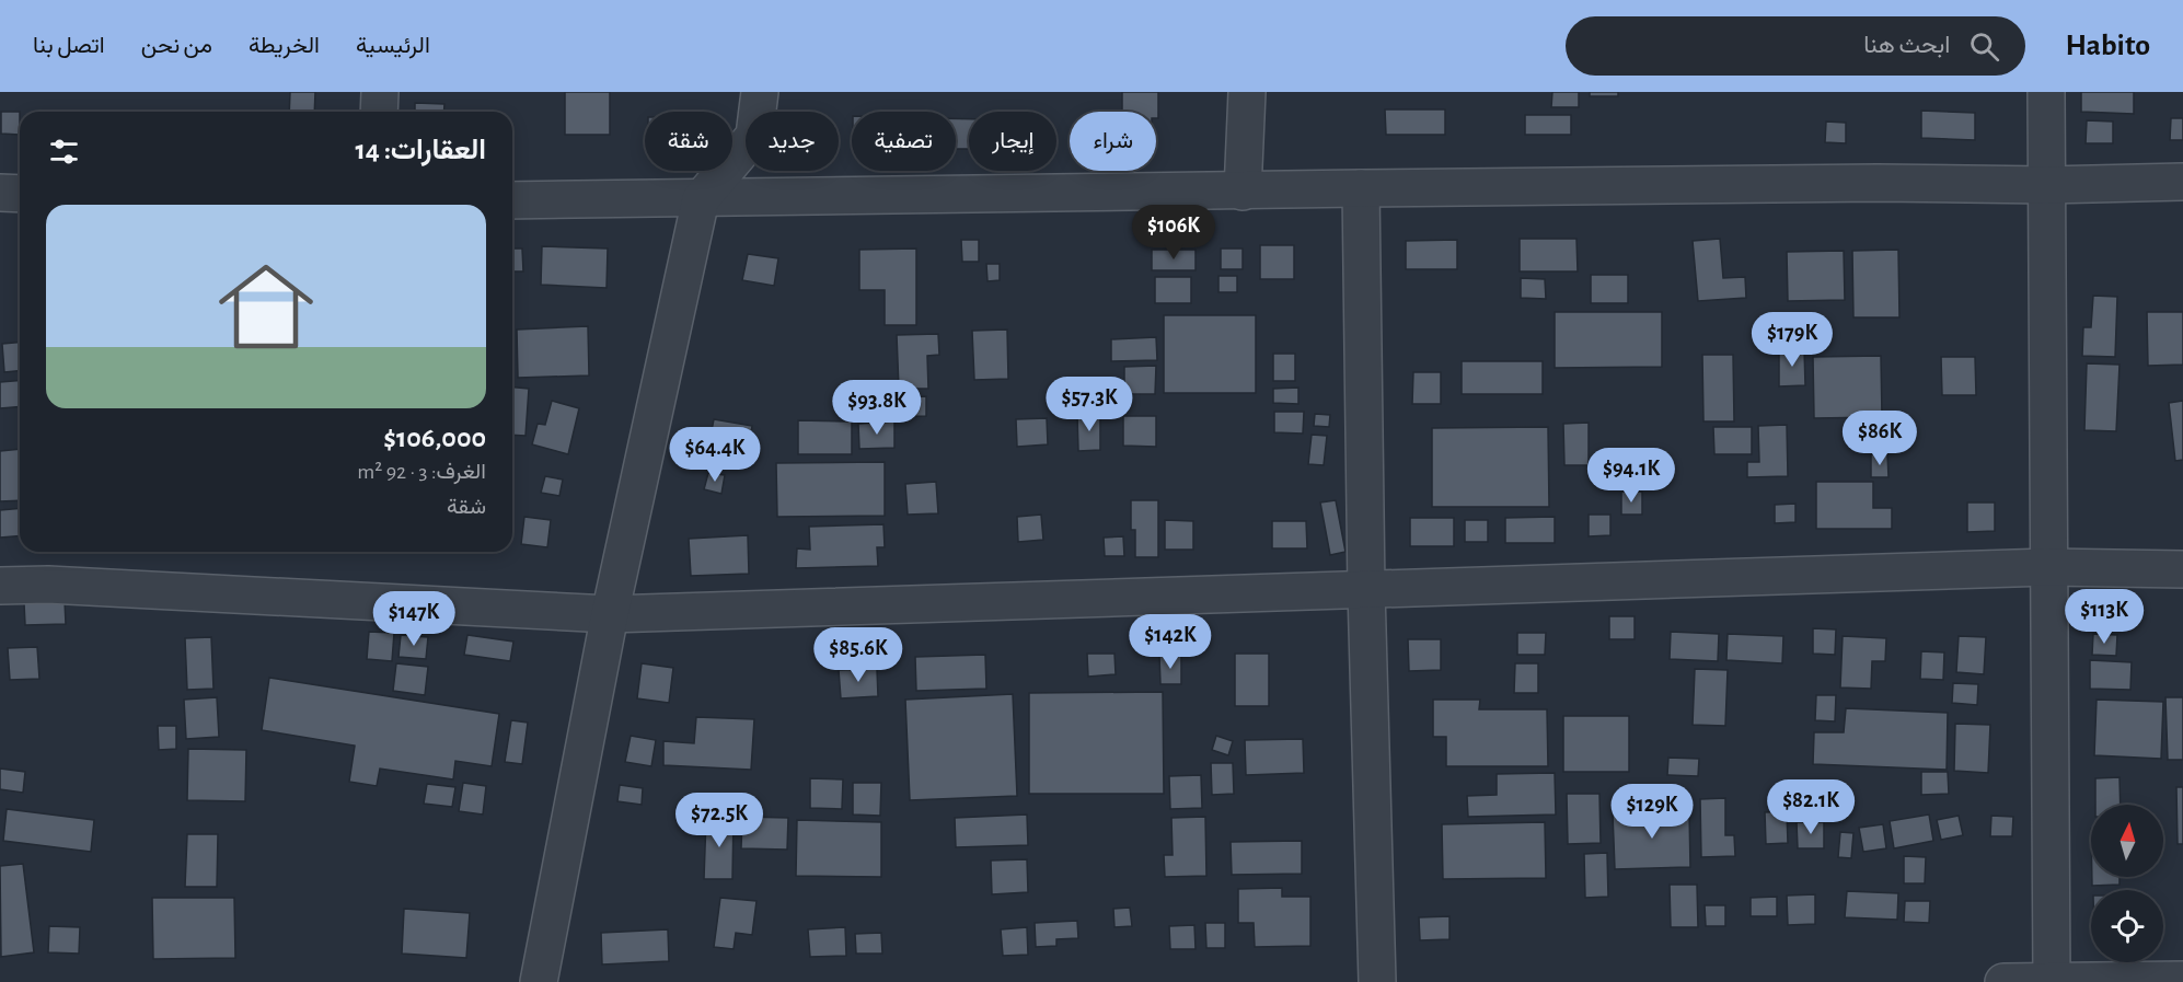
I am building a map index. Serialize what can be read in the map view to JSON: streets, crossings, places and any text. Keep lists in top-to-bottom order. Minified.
{"north":"top","page":{"header":"Habito","search":"ابحث هنا","nav":["الرئيسية","الخريطة","من نحن","اتصل بنا"],"chip":["شراء","إيجار","تصفية","جديد","شقة"],"heading":"العقارات: 14","list":[{"name":"$106,000","note":"الغرف: 3 · 92 m² · شقة"}],"price":["$106K","$179K","$57.3K","$93.8K","$86K","$64.4K","$94.1K","$113K","$147K","$142K","$85.6K","$82.1K","$129K","$72.5K"]}}
